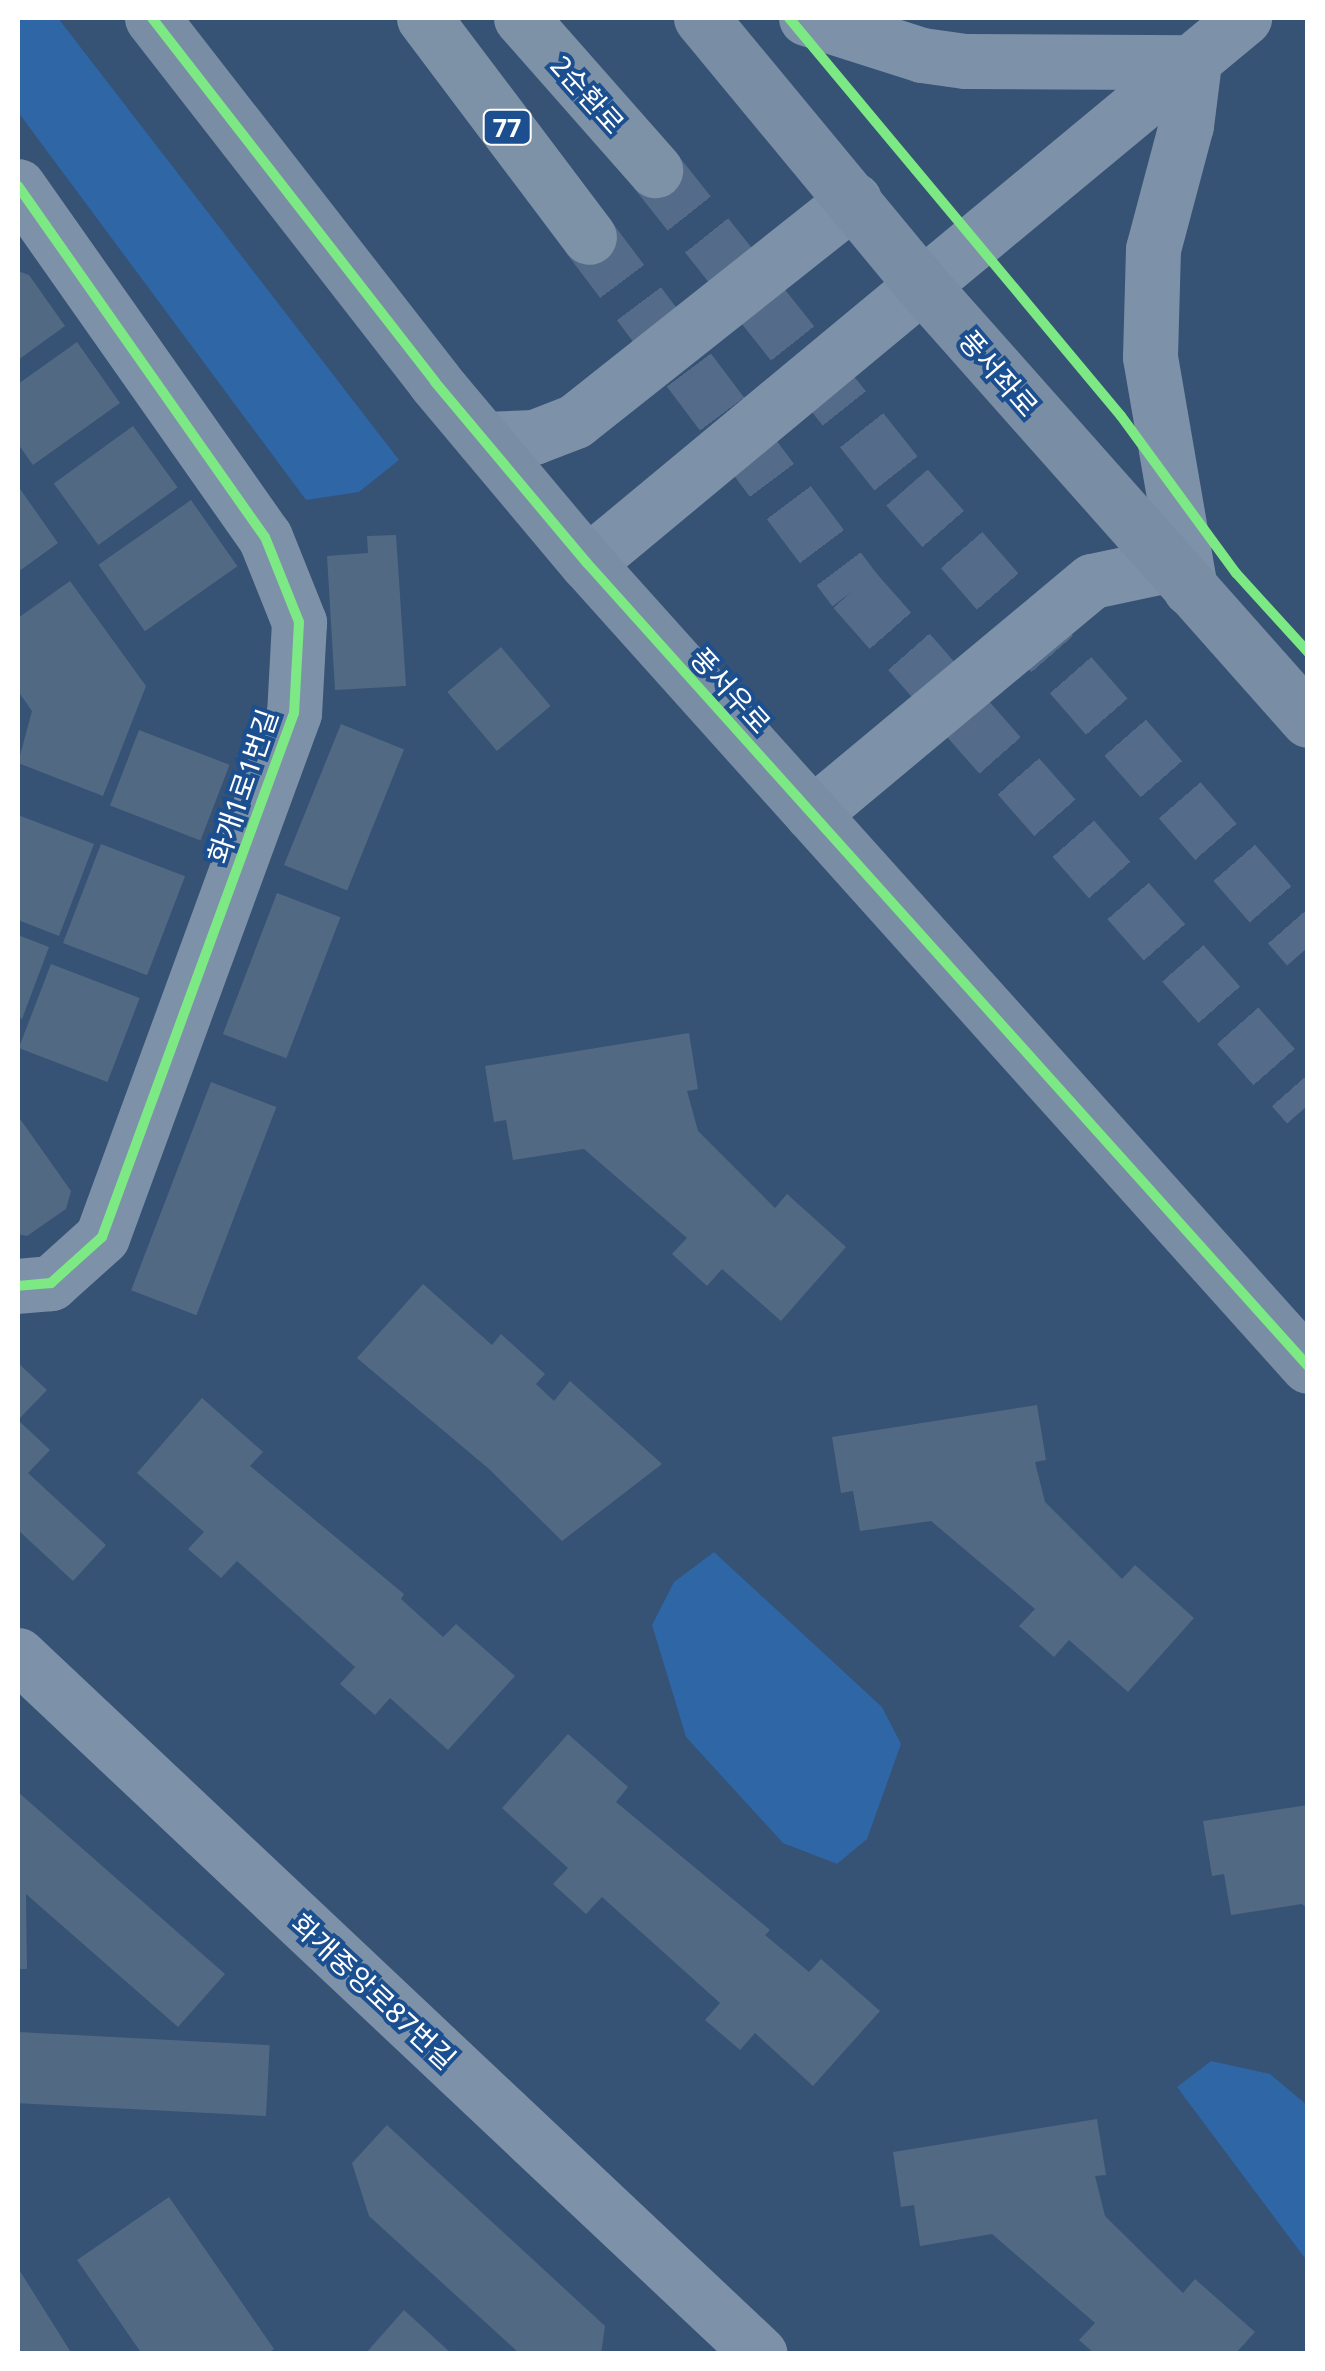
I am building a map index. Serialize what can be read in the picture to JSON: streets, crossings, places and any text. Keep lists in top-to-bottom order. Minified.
{"streets":{"highway":["2순환로","77"],"street":["풍서좌로","풍서우로","화개1로1번길","화개중앙로87번길"]}}
